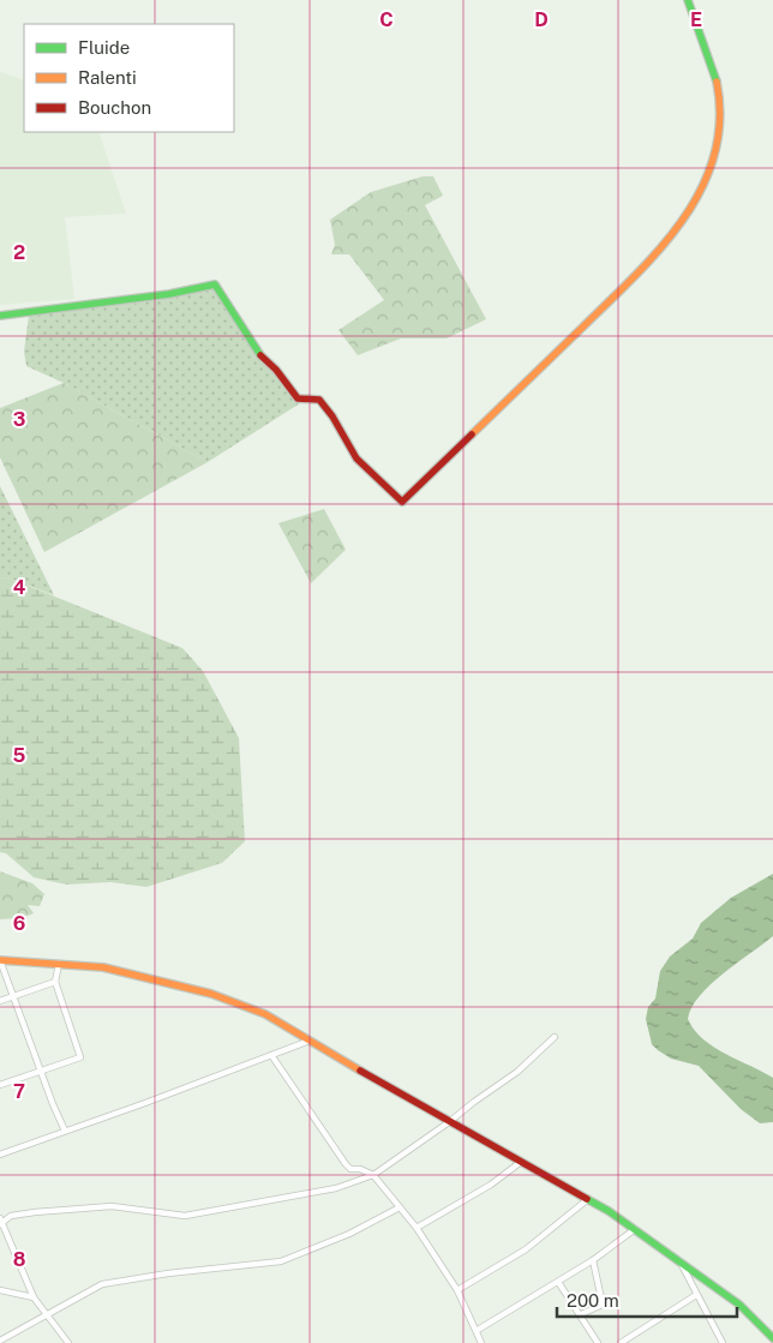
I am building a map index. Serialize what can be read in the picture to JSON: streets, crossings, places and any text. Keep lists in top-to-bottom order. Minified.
{"legend":["Fluide","Ralenti","Bouchon"],"scale_bar":"200 m","grid":{"columns":["C","D","E"],"rows":["2","3","4","5","6","7","8"]}}
